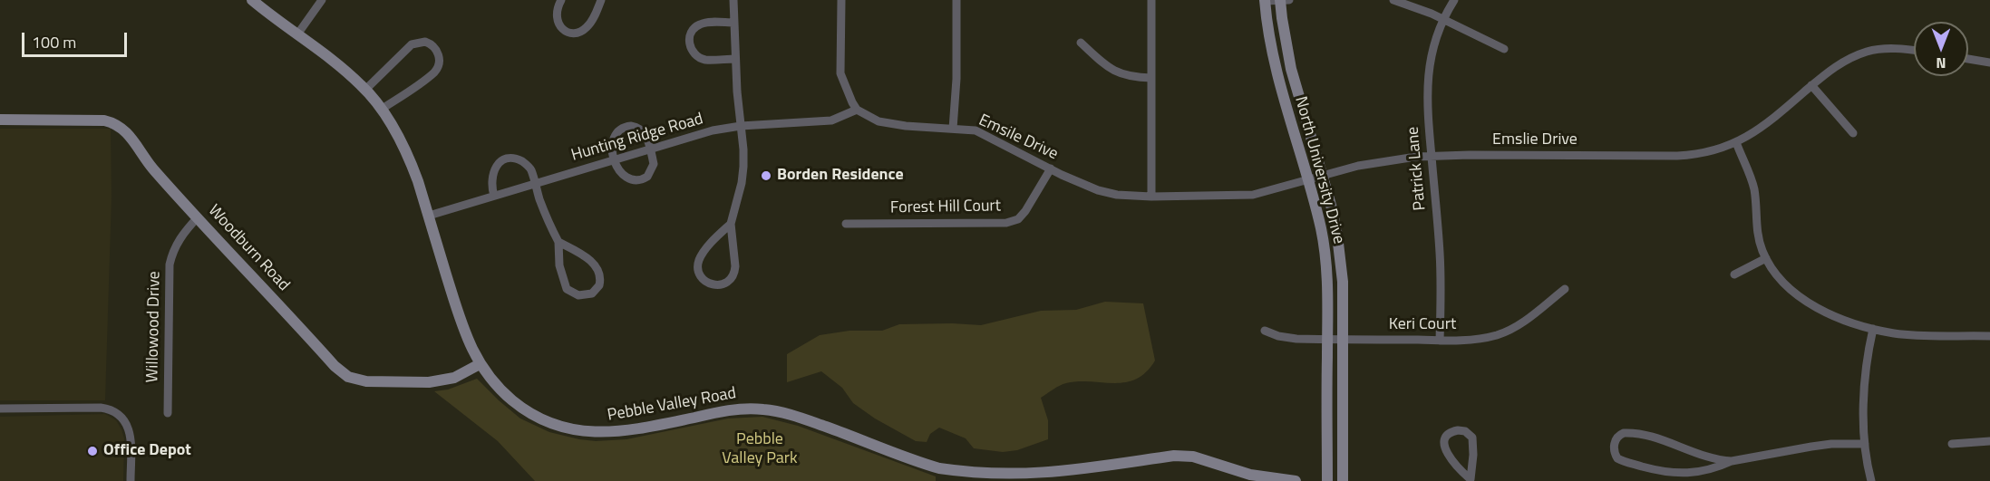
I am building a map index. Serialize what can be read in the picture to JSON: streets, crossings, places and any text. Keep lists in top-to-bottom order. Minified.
{"streets":{"street":["Hunting Ridge Road","Emsile Drive","Emslie Drive","Patrick Lane","North University Drive","Forest Hill Court","Woodburn Road","Keri Court","Willowood Drive","Pebble Valley Road"]},"crossings":[["Hunting Ridge Road","Emsile Drive"],["Hunting Ridge Road","Pebble Valley Road"],["Emsile Drive","Emslie Drive"],["Emsile Drive","Forest Hill Court"],["Emslie Drive","Patrick Lane"],["Emslie Drive","North University Drive"],["Patrick Lane","Keri Court"],["North University Drive","Keri Court"],["Woodburn Road","Willowood Drive"],["Woodburn Road","Pebble Valley Road"]],"parks":["Pebble Valley Park"],"places":["Borden Residence","Office Depot"],"scale_bar":"100 m","north":"bottom"}
